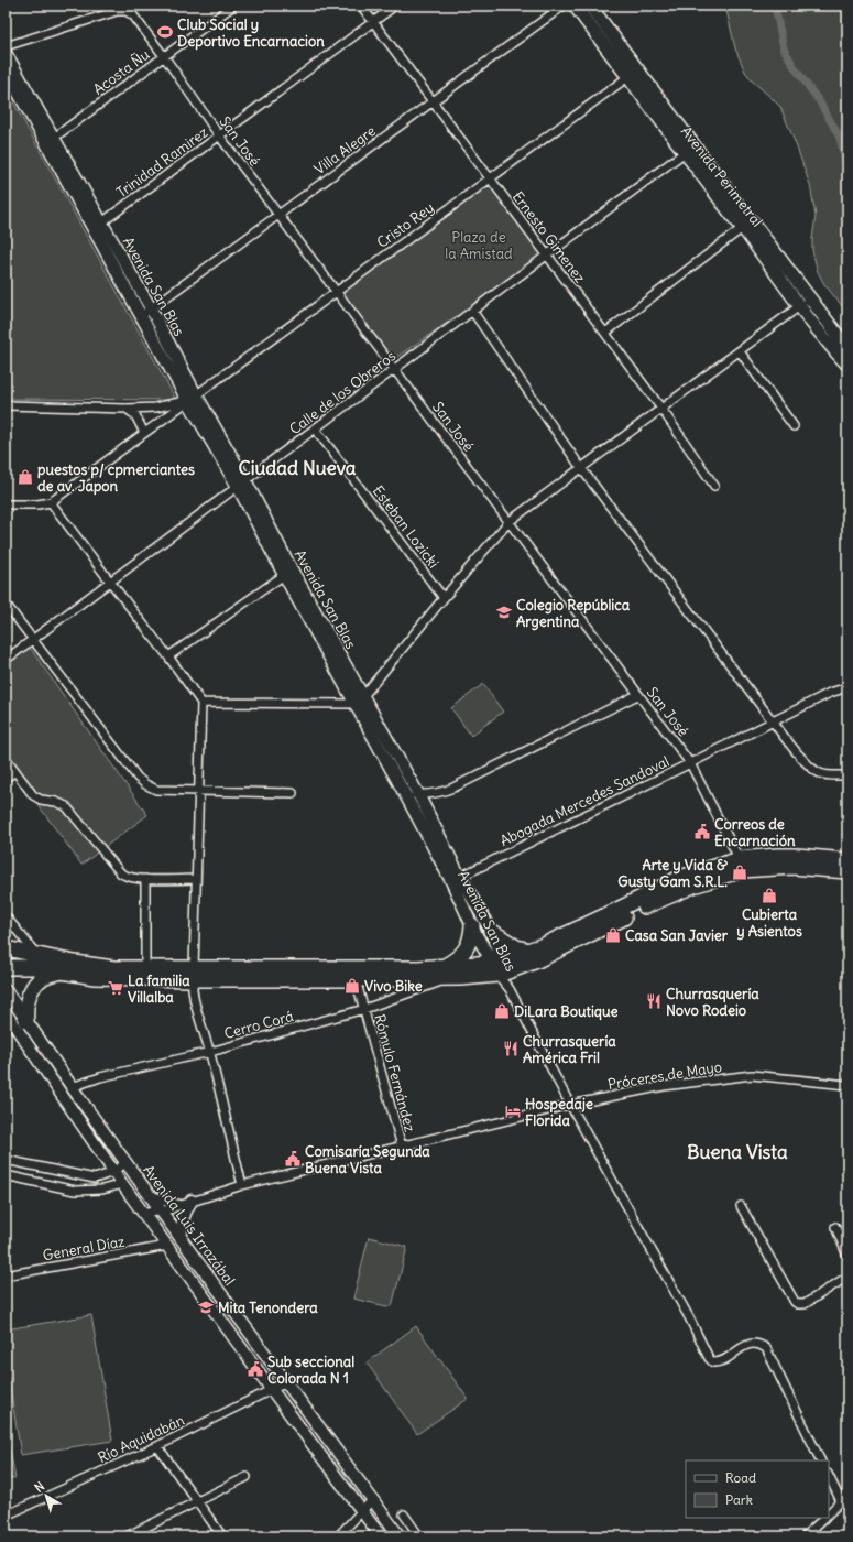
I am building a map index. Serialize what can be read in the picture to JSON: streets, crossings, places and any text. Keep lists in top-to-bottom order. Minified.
{"streets":{"main road":["Avenida Perimetral"],"street":["Acosta Ñu","San José","Villa Alegre","Trinidad Ramirez","Cristo Rey","Ernesto Gimenez","Avenida San Blas","Calle de los Obreros","Esteban Lozicki","Abogada Mercedes Sandoval","Cerro Corá","Rómulo Fernández","Próceres de Mayo","Avenida Luis Irrazábal","General Díaz","Río Aquidabán"]},"crossings":[["Acosta Ñu","San José"],["Acosta Ñu","Avenida San Blas"],["San José","Villa Alegre"],["San José","Trinidad Ramirez"],["San José","Cristo Rey"],["San José","Calle de los Obreros"],["San José","Abogada Mercedes Sandoval"],["Villa Alegre","Ernesto Gimenez"],["Villa Alegre","Avenida San Blas"],["Trinidad Ramirez","Ernesto Gimenez"],["Trinidad Ramirez","Avenida San Blas"],["Avenida Perimetral","Cristo Rey"],["Avenida Perimetral","Calle de los Obreros"],["Cristo Rey","Ernesto Gimenez"],["Cristo Rey","Avenida San Blas"],["Ernesto Gimenez","Calle de los Obreros"],["Avenida San Blas","Calle de los Obreros"],["Avenida San Blas","Abogada Mercedes Sandoval"],["Avenida San Blas","Próceres de Mayo"],["Calle de los Obreros","Esteban Lozicki"],["Cerro Corá","Rómulo Fernández"],["Cerro Corá","Avenida Luis Irrazábal"],["Rómulo Fernández","Próceres de Mayo"],["Próceres de Mayo","Avenida Luis Irrazábal"],["Avenida Luis Irrazábal","Río Aquidabán"]],"districts":["Ciudad Nueva","Buena Vista"],"parks":["Plaza de la Amistad"],"places":{"sports":["Club Social y Deportivo Encarnacion"],"shop":["puestos p/ cpmerciantes de av. Japon","Arte y Vida & Gusty Gam S.R.L.","Cubierta y Asientos","Casa San Javier","Vivo Bike","DiLara Boutique"],"school or university":["Colegio República Argentina","Mita Tenondera"],"public building":["Correos de Encarnación","Comisaría Segunda Buena Vista","Sub seccional Colorada N 1"],"supermarket":["La familia Villalba"],"restaurant":["Churrasquería Novo Rodeio","Churrasquería América Fril"],"hotel":["Hospedaje Florida"]},"legend":["Road","Park"],"north":"top left"}
